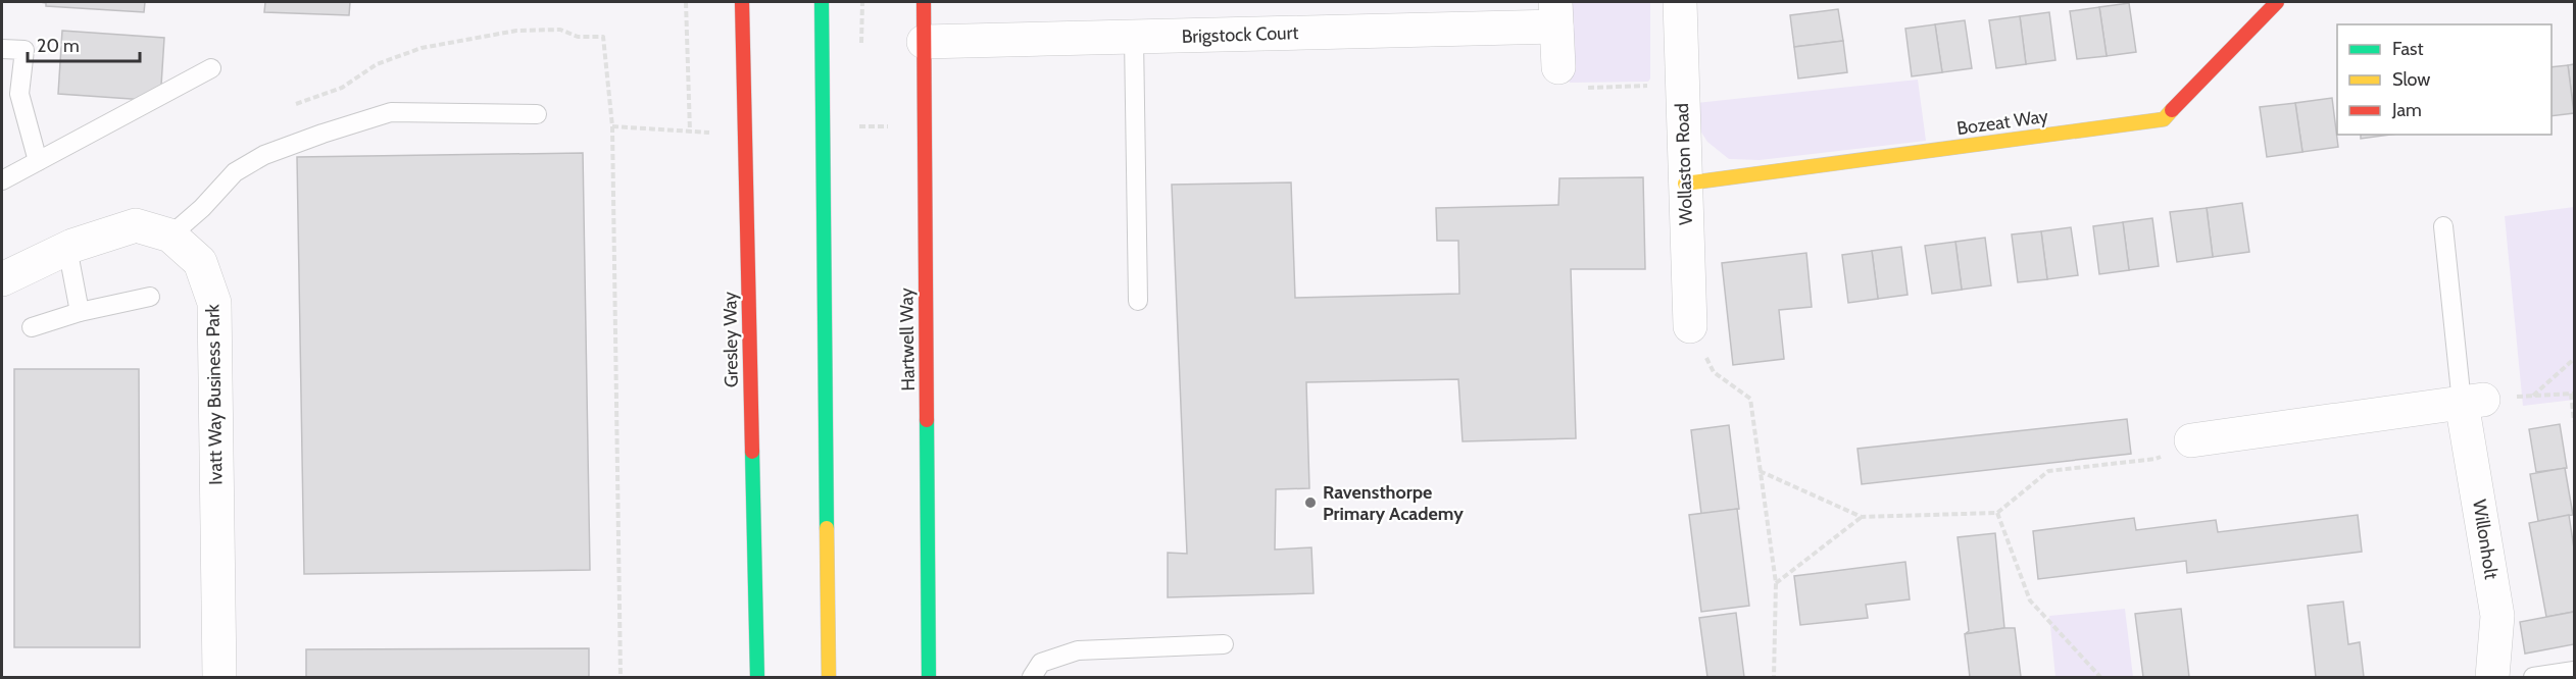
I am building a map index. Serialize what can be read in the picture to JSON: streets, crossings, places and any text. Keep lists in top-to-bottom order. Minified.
{"streets":{"street":["Brigstock Court","Bozeat Way","Wollaston Road","Gresley Way","Hartwell Way","Ivatt Way Business Park","Willonholt"]},"crossings":[["Brigstock Court","Hartwell Way"],["Bozeat Way","Wollaston Road"]],"places":["Ravensthorpe Primary Academy"],"legend":["Fast","Slow","Jam"],"scale_bar":"20 m"}
